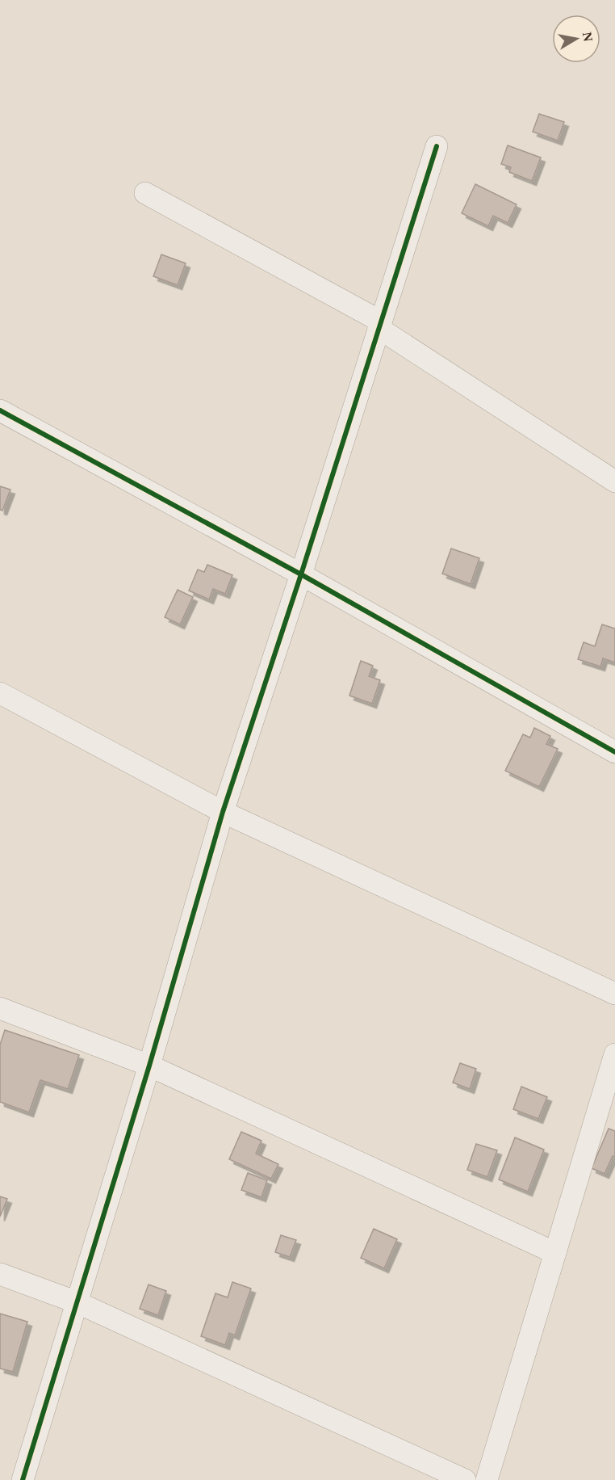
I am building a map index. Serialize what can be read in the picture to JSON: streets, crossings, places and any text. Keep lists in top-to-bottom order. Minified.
{"north":"right"}
